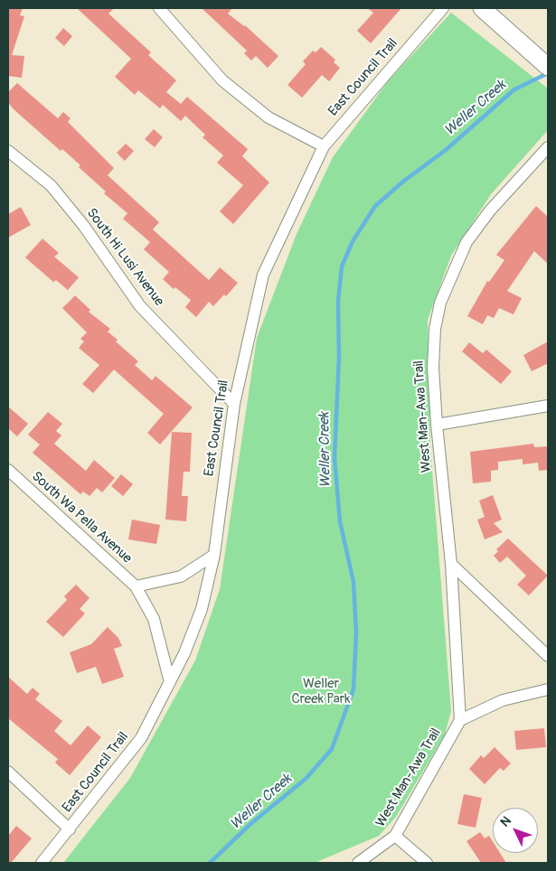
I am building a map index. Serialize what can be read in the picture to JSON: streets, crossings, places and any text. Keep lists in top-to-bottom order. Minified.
{"streets":{"street":["East Council Trail","South Hi Lusi Avenue","West Man-Awa Trail","South Wa Pella Avenue"]},"crossings":[["East Council Trail","South Hi Lusi Avenue"],["East Council Trail","South Wa Pella Avenue"]],"water":["Weller Creek"],"parks":["Weller Creek Park"],"north":"top left"}
